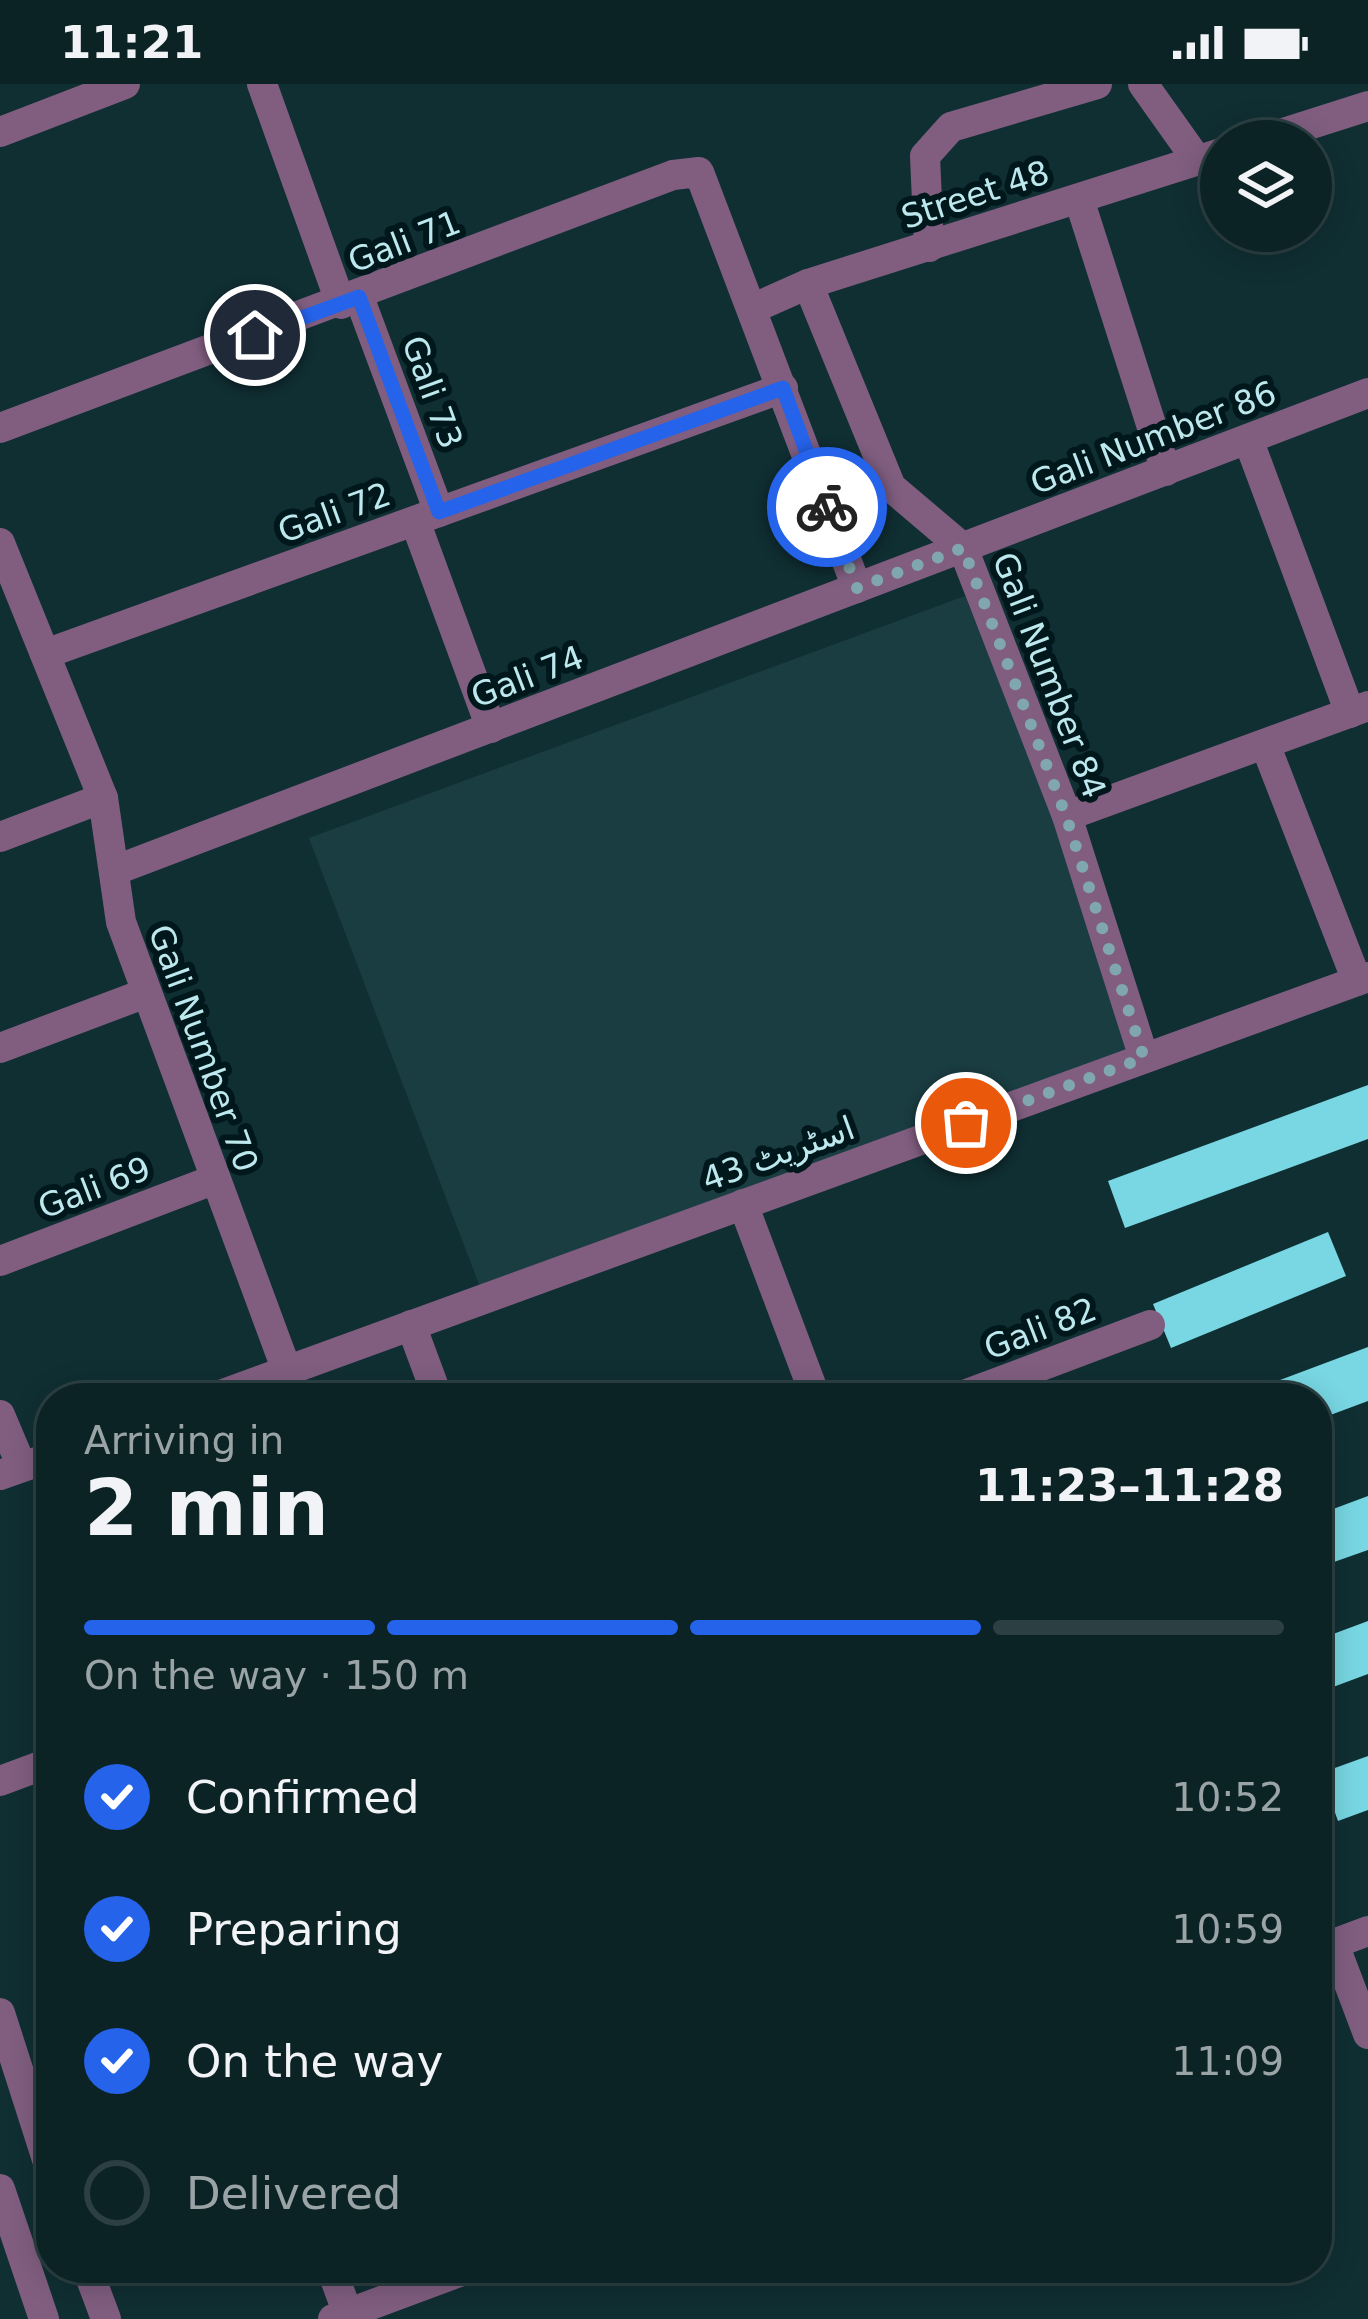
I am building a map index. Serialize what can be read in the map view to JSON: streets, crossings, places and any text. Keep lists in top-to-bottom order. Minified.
{"streets":{"street":["Street 48","Gali 71","Gali 73","Gali Number 86","Gali 72","Gali Number 84","Gali 74","Gali Number 70","اسٹریٹ 43","Gali 69","Gali 82"]},"crossings":[["Street 48","Gali 71"],["Street 48","Gali Number 84"],["Gali 71","Gali 73"],["Gali 73","Gali 72"],["Gali 73","Gali 74"],["Gali Number 86","Gali Number 84"],["Gali Number 86","Gali 74"],["Gali 72","Gali Number 70"],["Gali Number 84","Gali 74"],["Gali Number 84","اسٹریٹ 43"],["Gali 74","Gali Number 70"],["Gali Number 70","اسٹریٹ 43"],["Gali Number 70","Gali 69"]],"page":{"status":"11:21","heading":["2 min","Arriving in","11:23–11:28"],"bar":"On the way · 150 m","list":[["Confirmed","10:52"],["Preparing","10:59"],["On the way","11:09"],"Delivered"]}}
